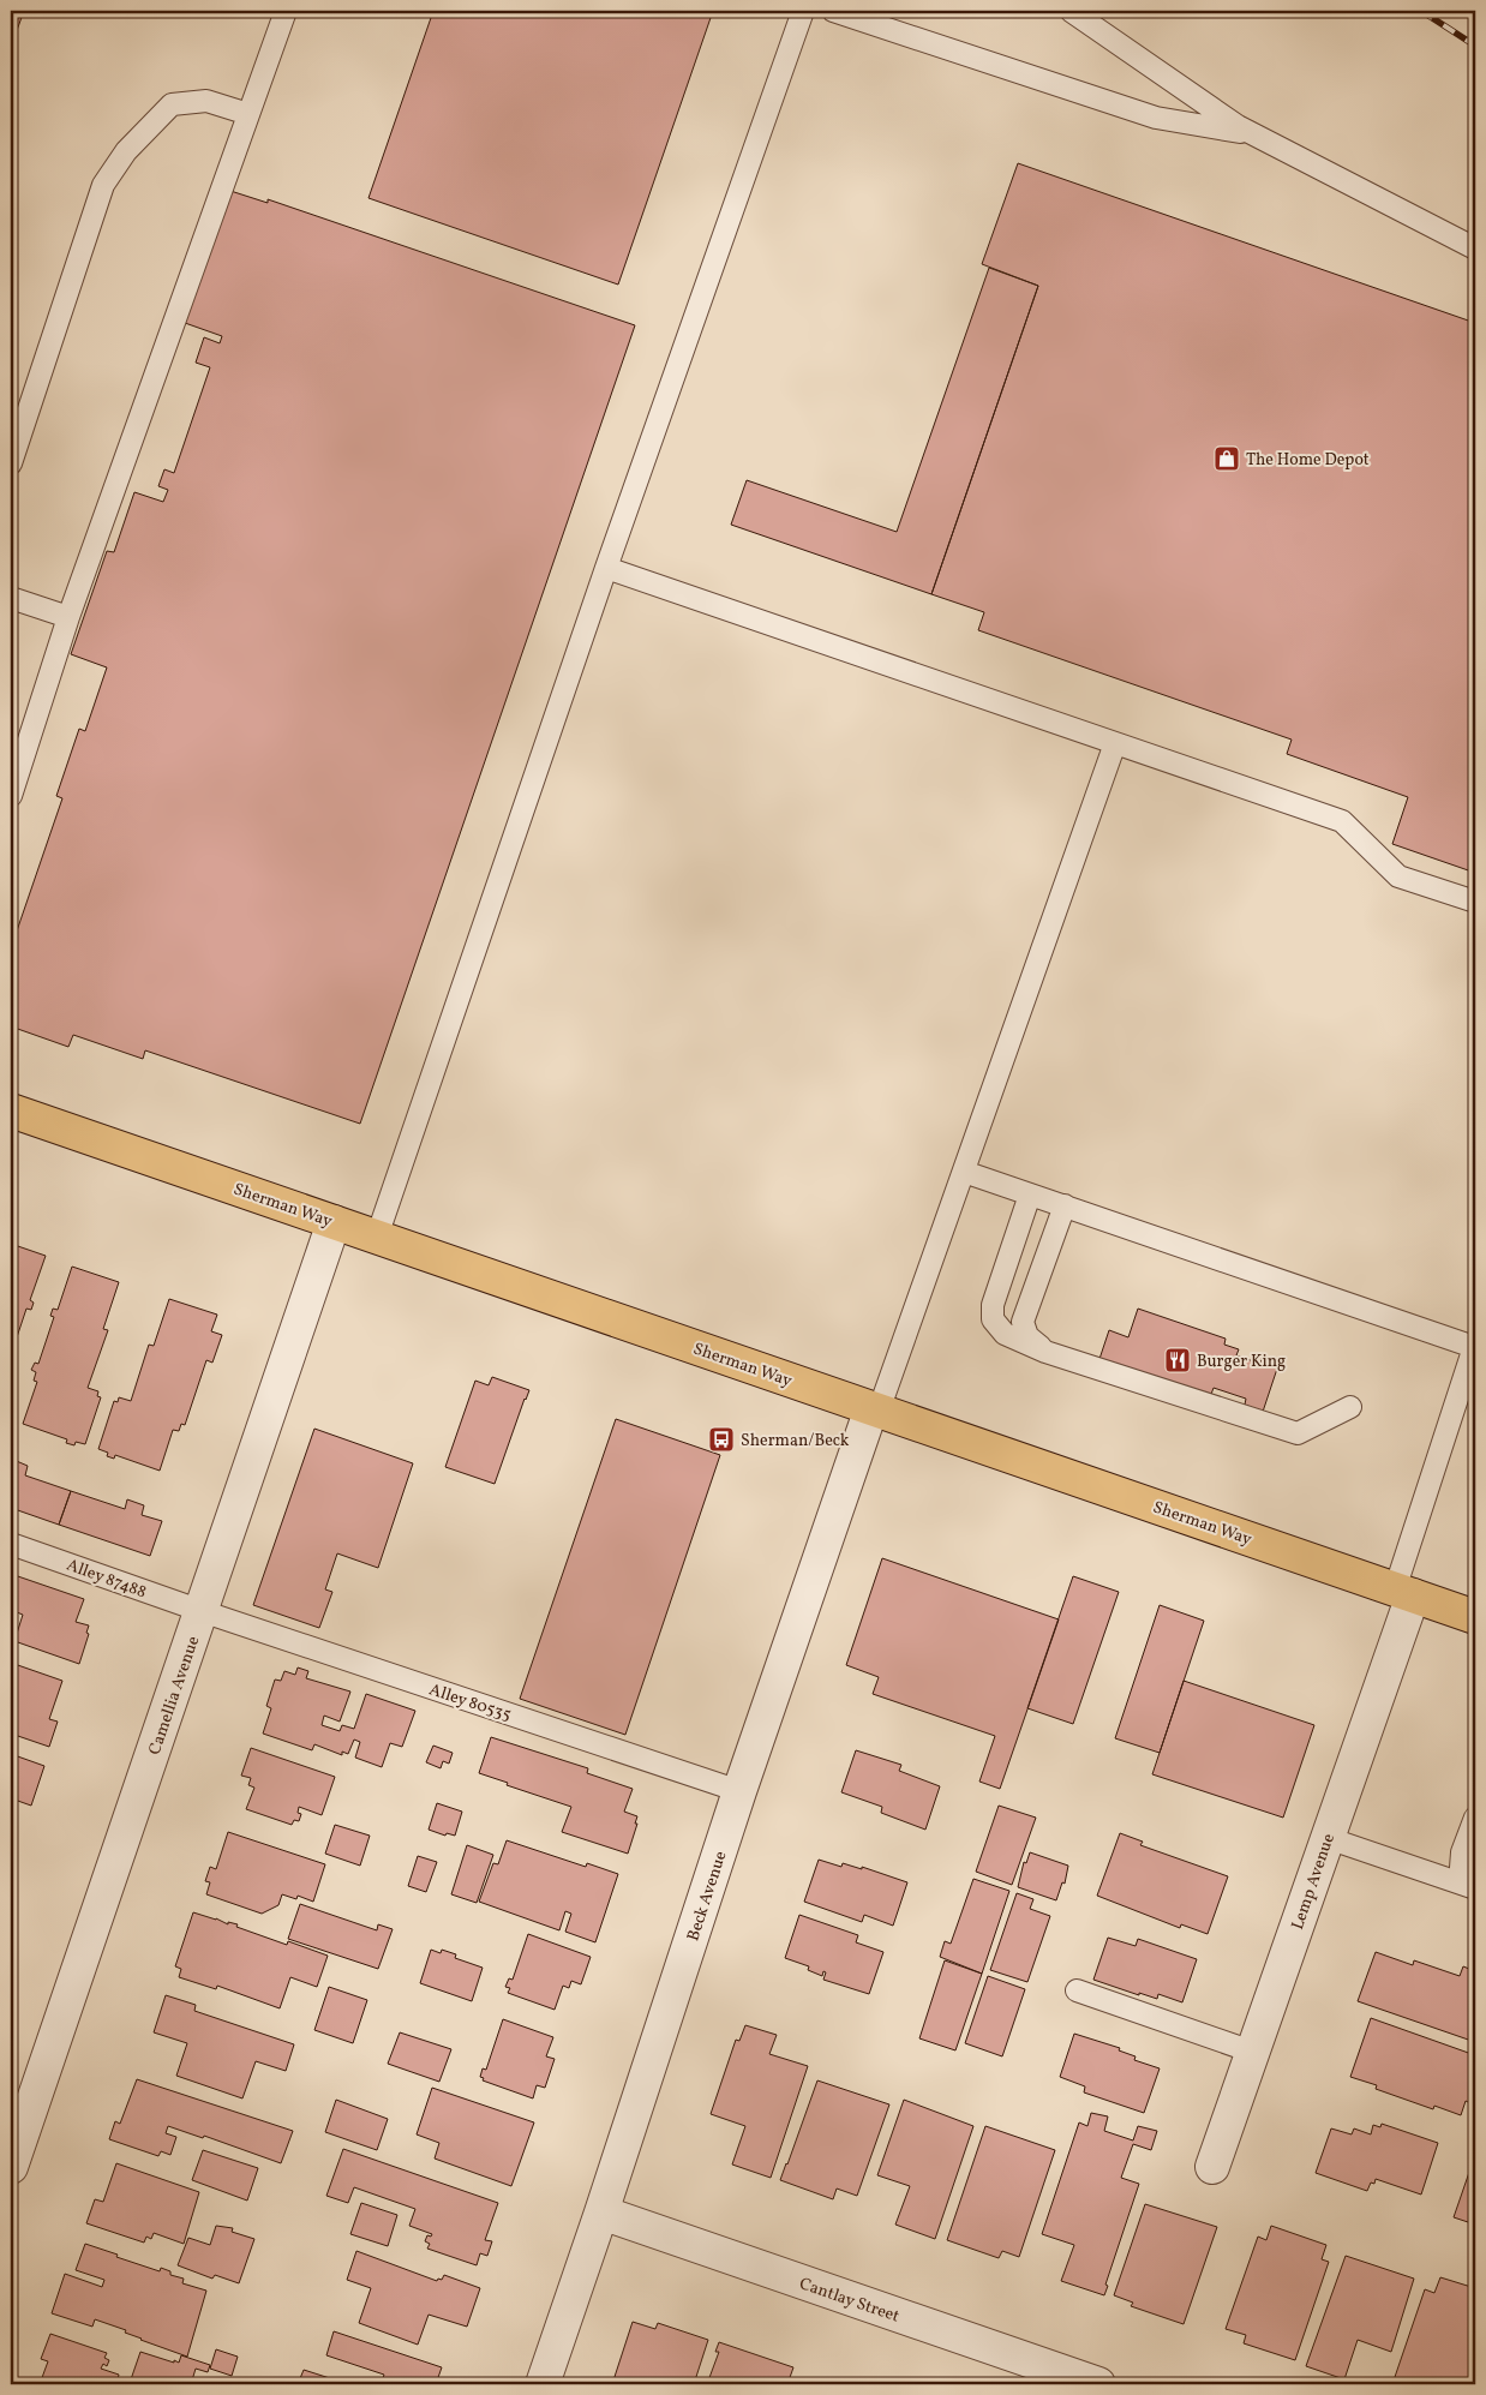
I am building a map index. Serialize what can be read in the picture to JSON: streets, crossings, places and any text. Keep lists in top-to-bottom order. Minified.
{"streets":{"main road":["Sherman Way"],"street":["Camellia Avenue","Lemp Avenue","Beck Avenue","Cantlay Street"],"lane":["Alley 87488","Alley 80535"]},"crossings":[["Sherman Way","Camellia Avenue"],["Sherman Way","Lemp Avenue"],["Sherman Way","Beck Avenue"],["Alley 87488","Camellia Avenue"],["Alley 87488","Alley 80535"],["Camellia Avenue","Alley 80535"],["Alley 80535","Beck Avenue"],["Beck Avenue","Cantlay Street"]],"places":{"shop":["The Home Depot"],"restaurant":["Burger King"],"bus stop":["Sherman/Beck"]}}
